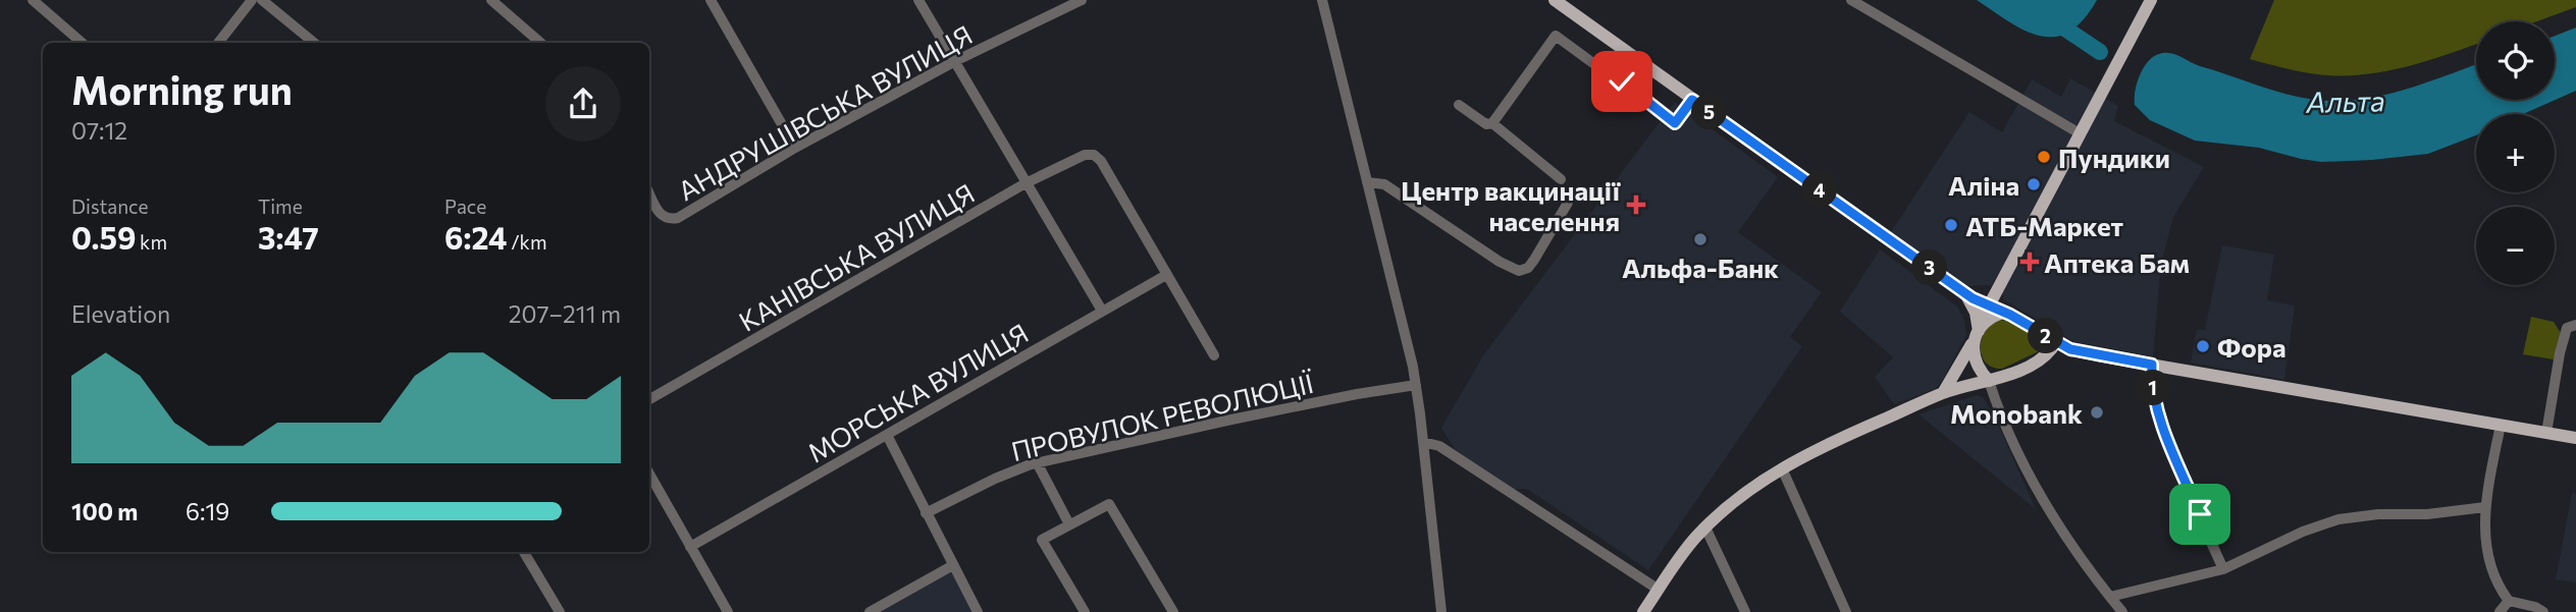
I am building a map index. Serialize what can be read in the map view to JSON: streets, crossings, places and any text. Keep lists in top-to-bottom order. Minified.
{"streets":{"street":["АНДРУШІВСЬКА ВУЛИЦЯ","КАНІВСЬКА ВУЛИЦЯ","МОРСЬКА ВУЛИЦЯ","ПРОВУЛОК РЕВОЛЮЦІЇ"]},"crossings":[["КАНІВСЬКА ВУЛИЦЯ","МОРСЬКА ВУЛИЦЯ"]],"water":["Альта"],"places":{"other":["Пундики","Аліна","АТБ-Маркет","Альфа-Банк","Фора","Monobank"],"health":["Центр вакцинації населення","Аптека Бам"]},"page":{"map_buttons":["+","−"],"heading":["Morning run","07:12"],"pins":["5","4","3","2","1"],"stats":[["Distance","0.59 km"],["Time","3:47"],["Pace","6:24 /km"]],"chart":["Elevation","207–211 m"],"list":[{"name":"100 m","note":"6:19"}]}}
